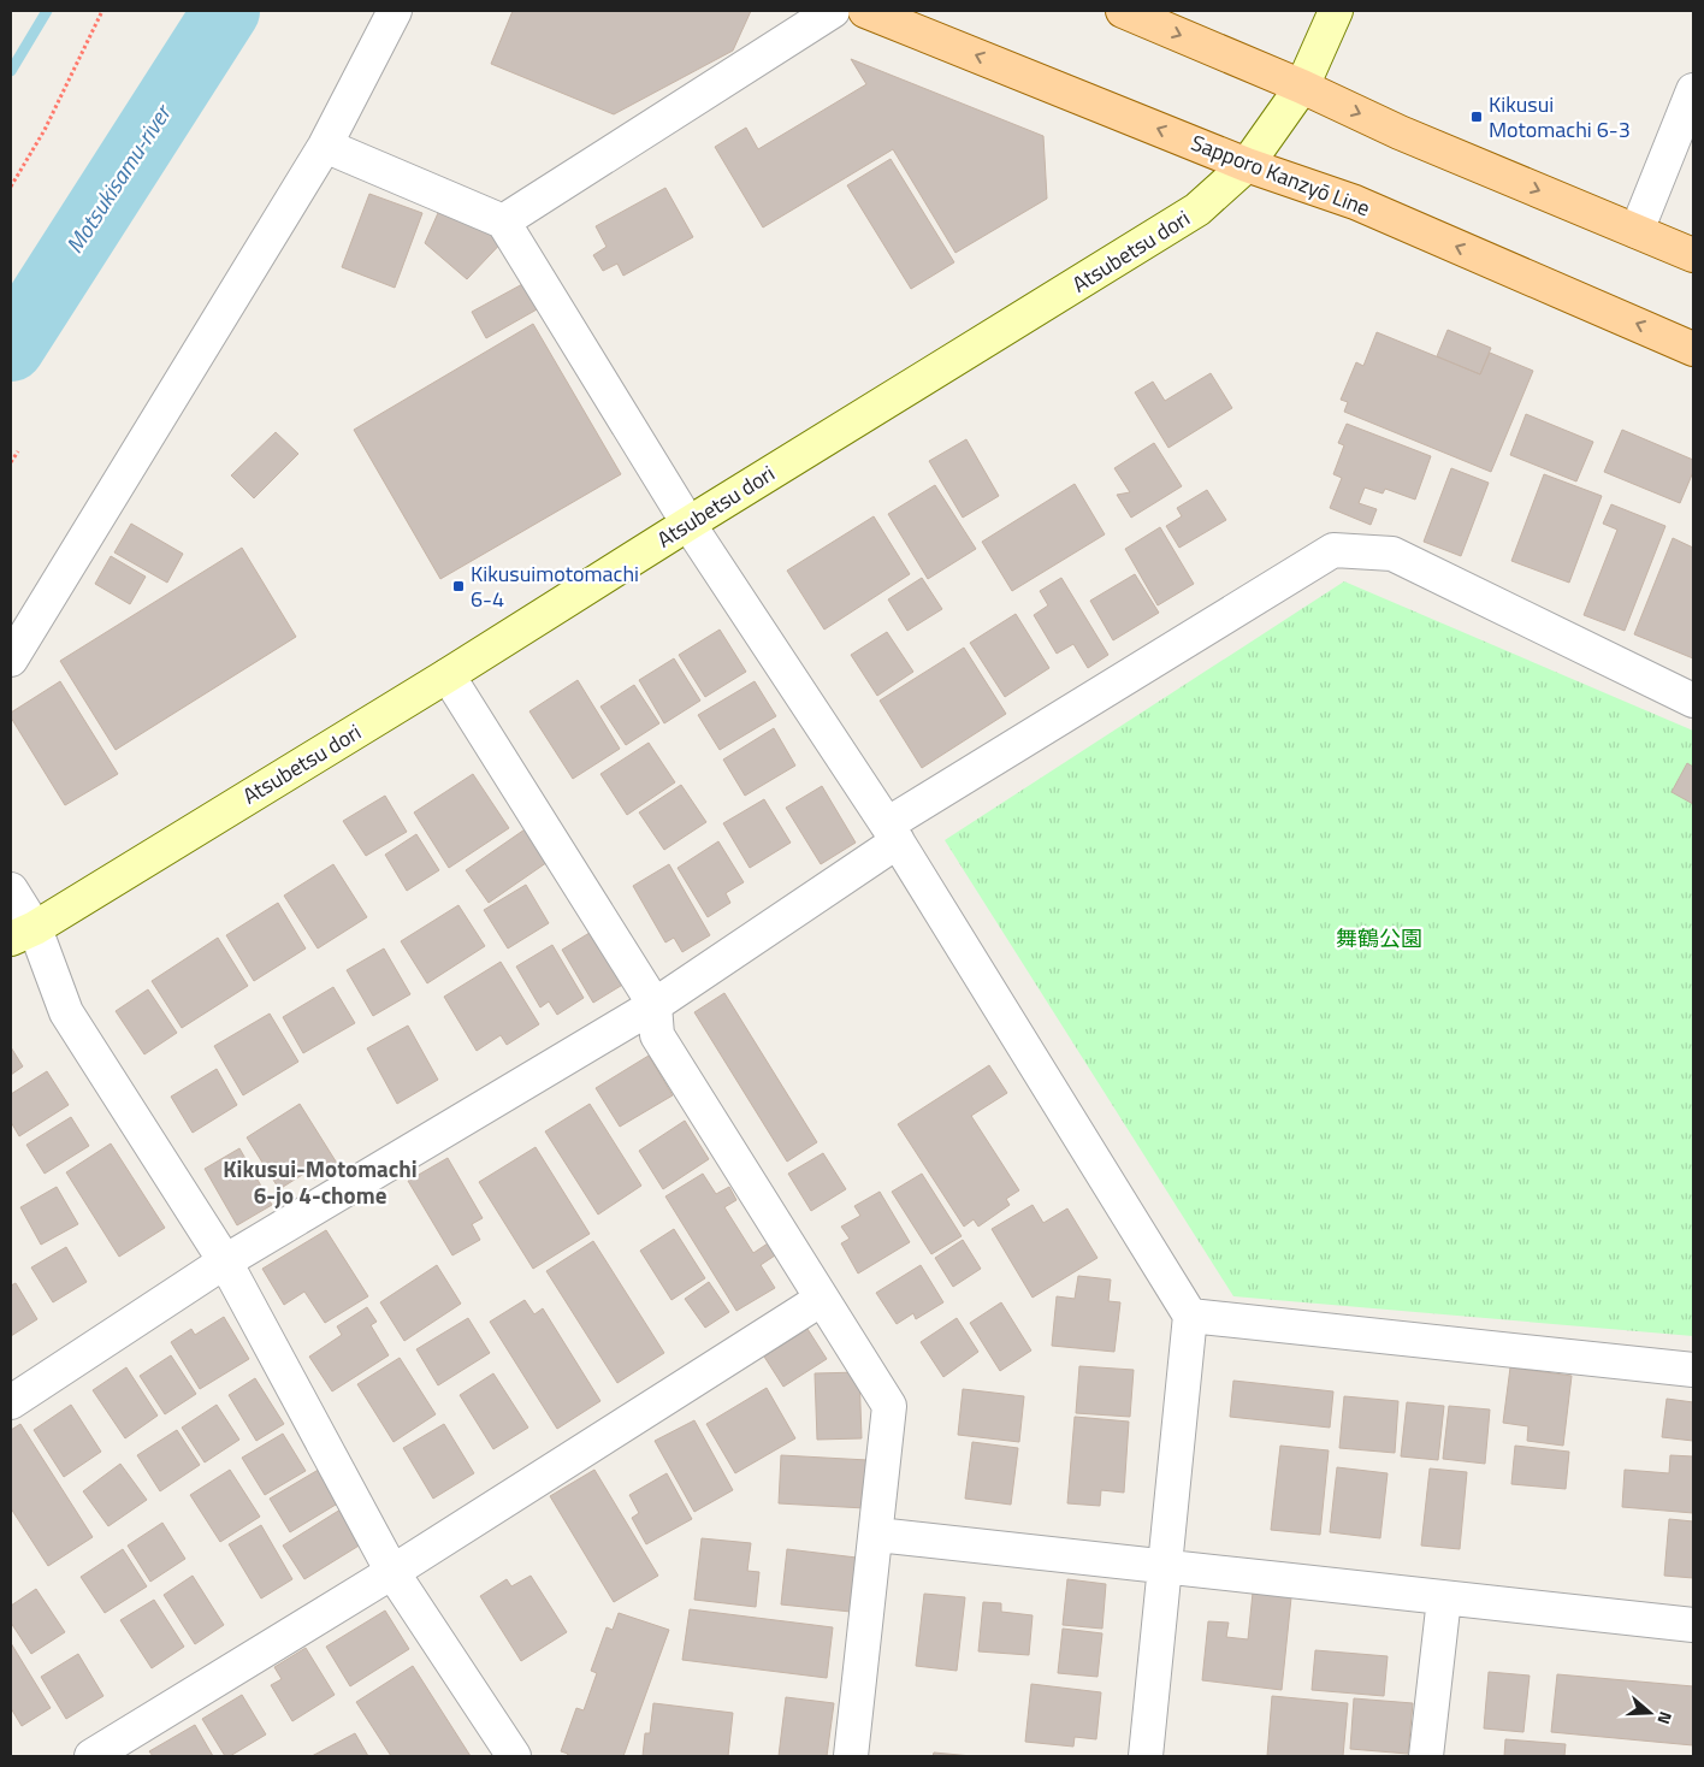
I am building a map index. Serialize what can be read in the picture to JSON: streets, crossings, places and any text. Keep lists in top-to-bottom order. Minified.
{"streets":{"main road":["Sapporo Kanzyō Line"],"street":["Atsubetsu dori"]},"crossings":[["Sapporo Kanzyō Line","Atsubetsu dori"]],"districts":["Kikusui-Motomachi 6-jo 4-chome"],"water":["Motsukisamu-river"],"parks":["舞鶴公園"],"places":{"transit":["Kikusui Motomachi 6-3","Kikusuimotomachi 6-4"]},"north":"right"}
